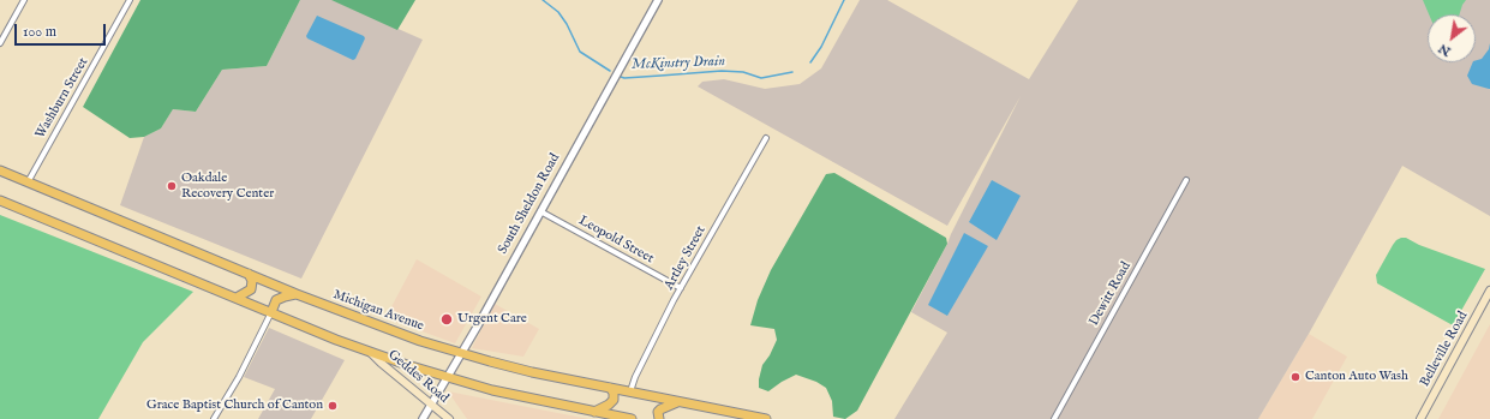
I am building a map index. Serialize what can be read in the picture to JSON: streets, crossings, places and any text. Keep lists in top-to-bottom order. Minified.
{"streets":{"main road":["Michigan Avenue","Belleville Road","Geddes Road"],"street":["Washburn Street","South Sheldon Road","Leopold Street","Artley Street","Dewitt Road"]},"crossings":[["Washburn Street","Michigan Avenue"],["South Sheldon Road","Leopold Street"],["South Sheldon Road","Michigan Avenue"],["South Sheldon Road","Geddes Road"],["Leopold Street","Artley Street"],["Artley Street","Michigan Avenue"]],"water":["McKinstry Drain"],"places":["Oakdale Recovery Center","Urgent Care","Canton Auto Wash","Grace Baptist Church of Canton"],"scale_bar":"100 m","north":"bottom left"}
